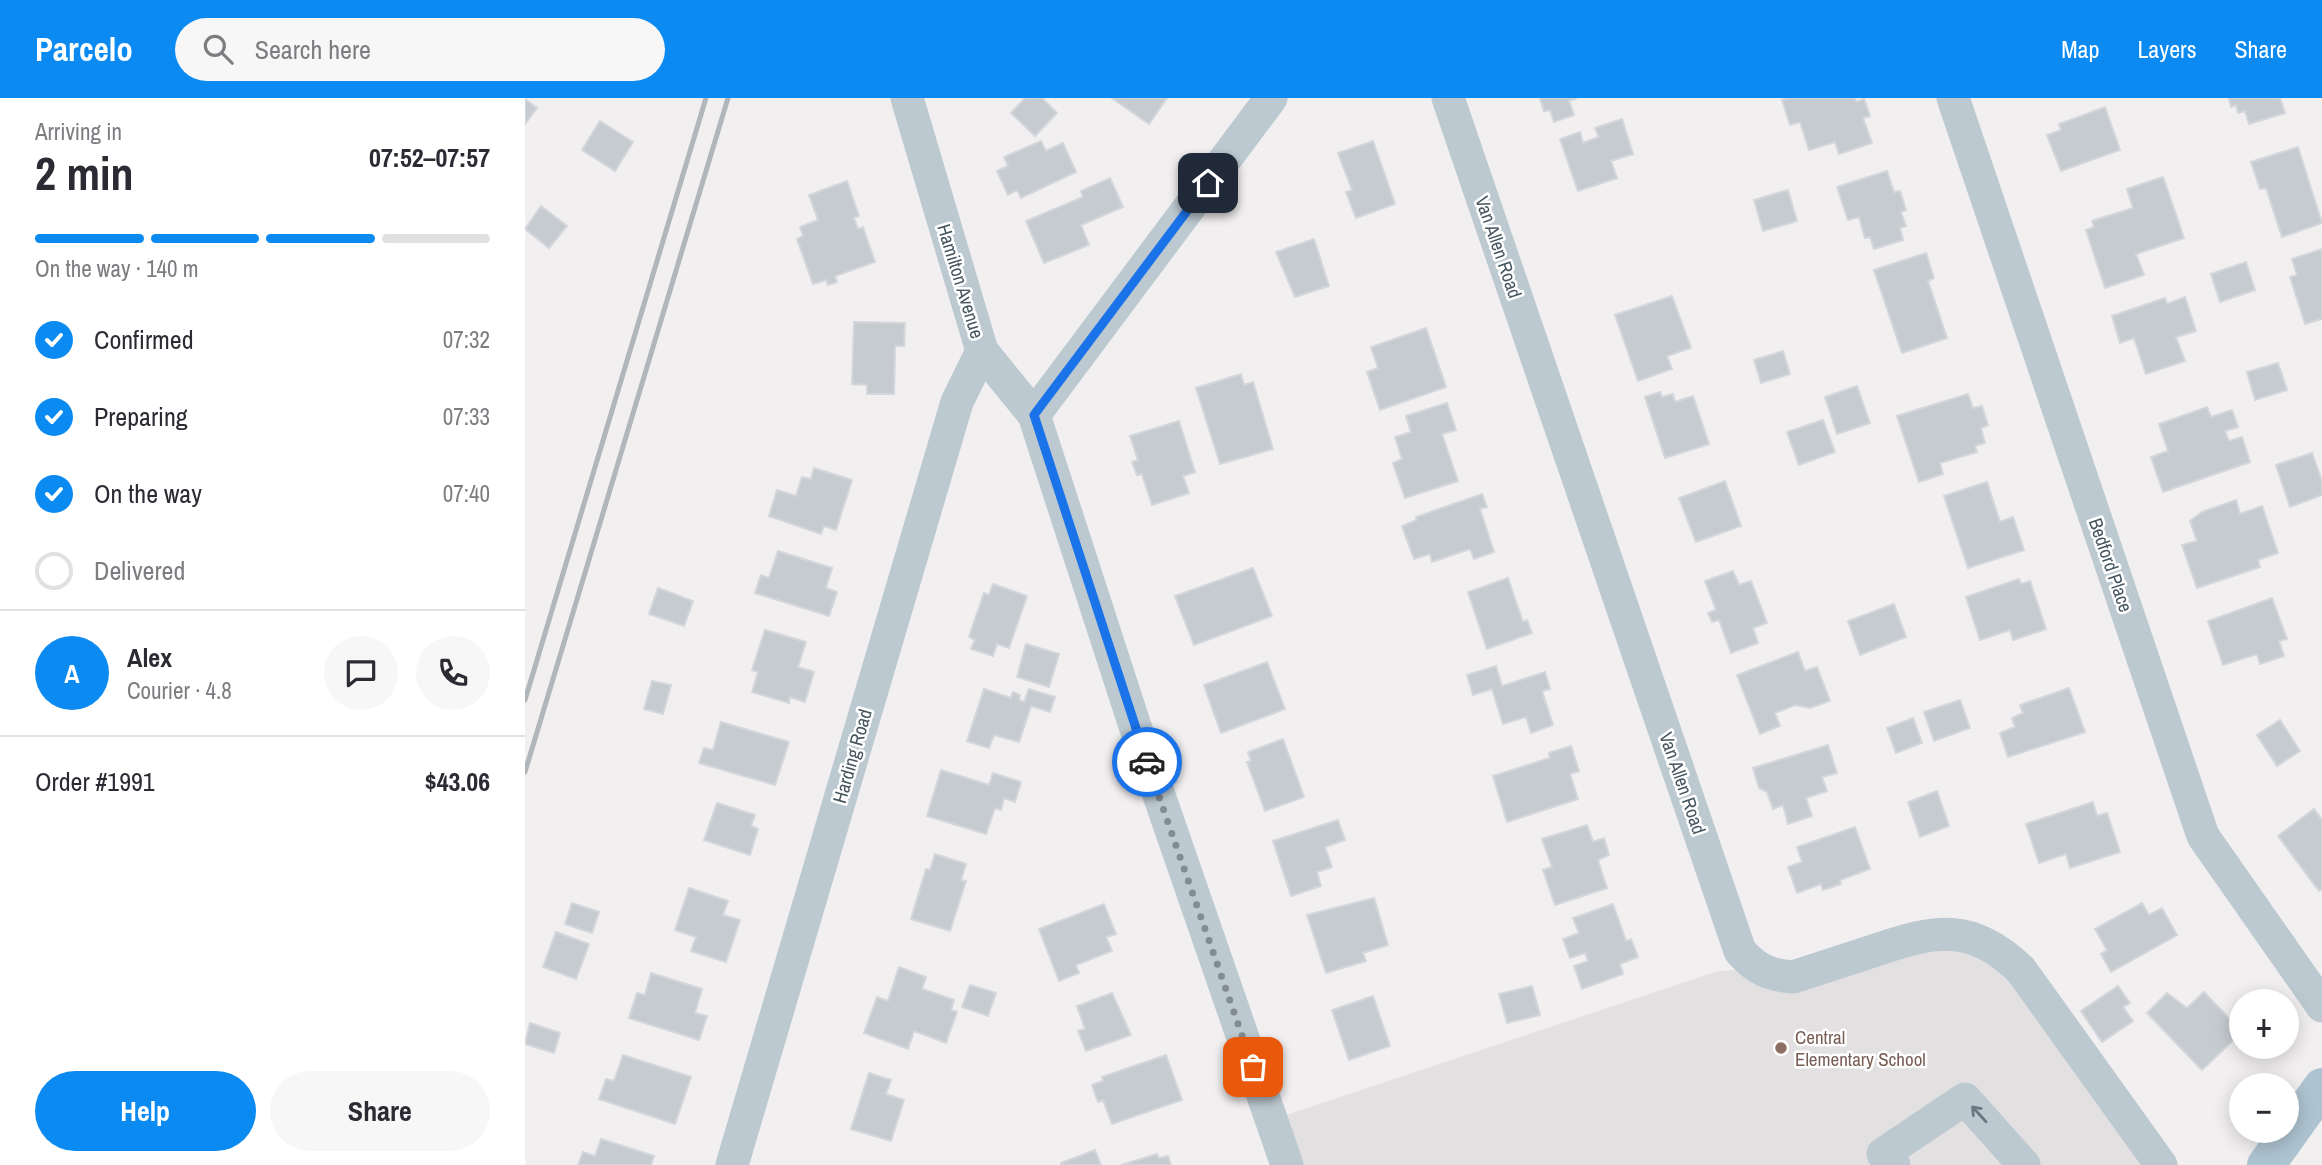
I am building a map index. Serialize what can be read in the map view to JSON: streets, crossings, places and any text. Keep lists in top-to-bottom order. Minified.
{"streets":{"street":["Van Allen Road","Hamilton Avenue","Bedford Place","Harding Road"]},"crossings":[["Hamilton Avenue","Harding Road"]],"places":["Central Elementary School"],"page":{"header":"Parcelo","search":"Search here","nav":["Map","Layers","Share"],"heading":["2 min","Arriving in","07:52–07:57"],"panel":["Alex","Courier · 4.8","Order #1991","$43.06"],"bar":"On the way · 140 m","list":[["Confirmed","07:32"],["Preparing","07:33"],["On the way","07:40"],"Delivered"],"round":"A","map_buttons":["+","−"],"buttons":["Help","Share"]}}
